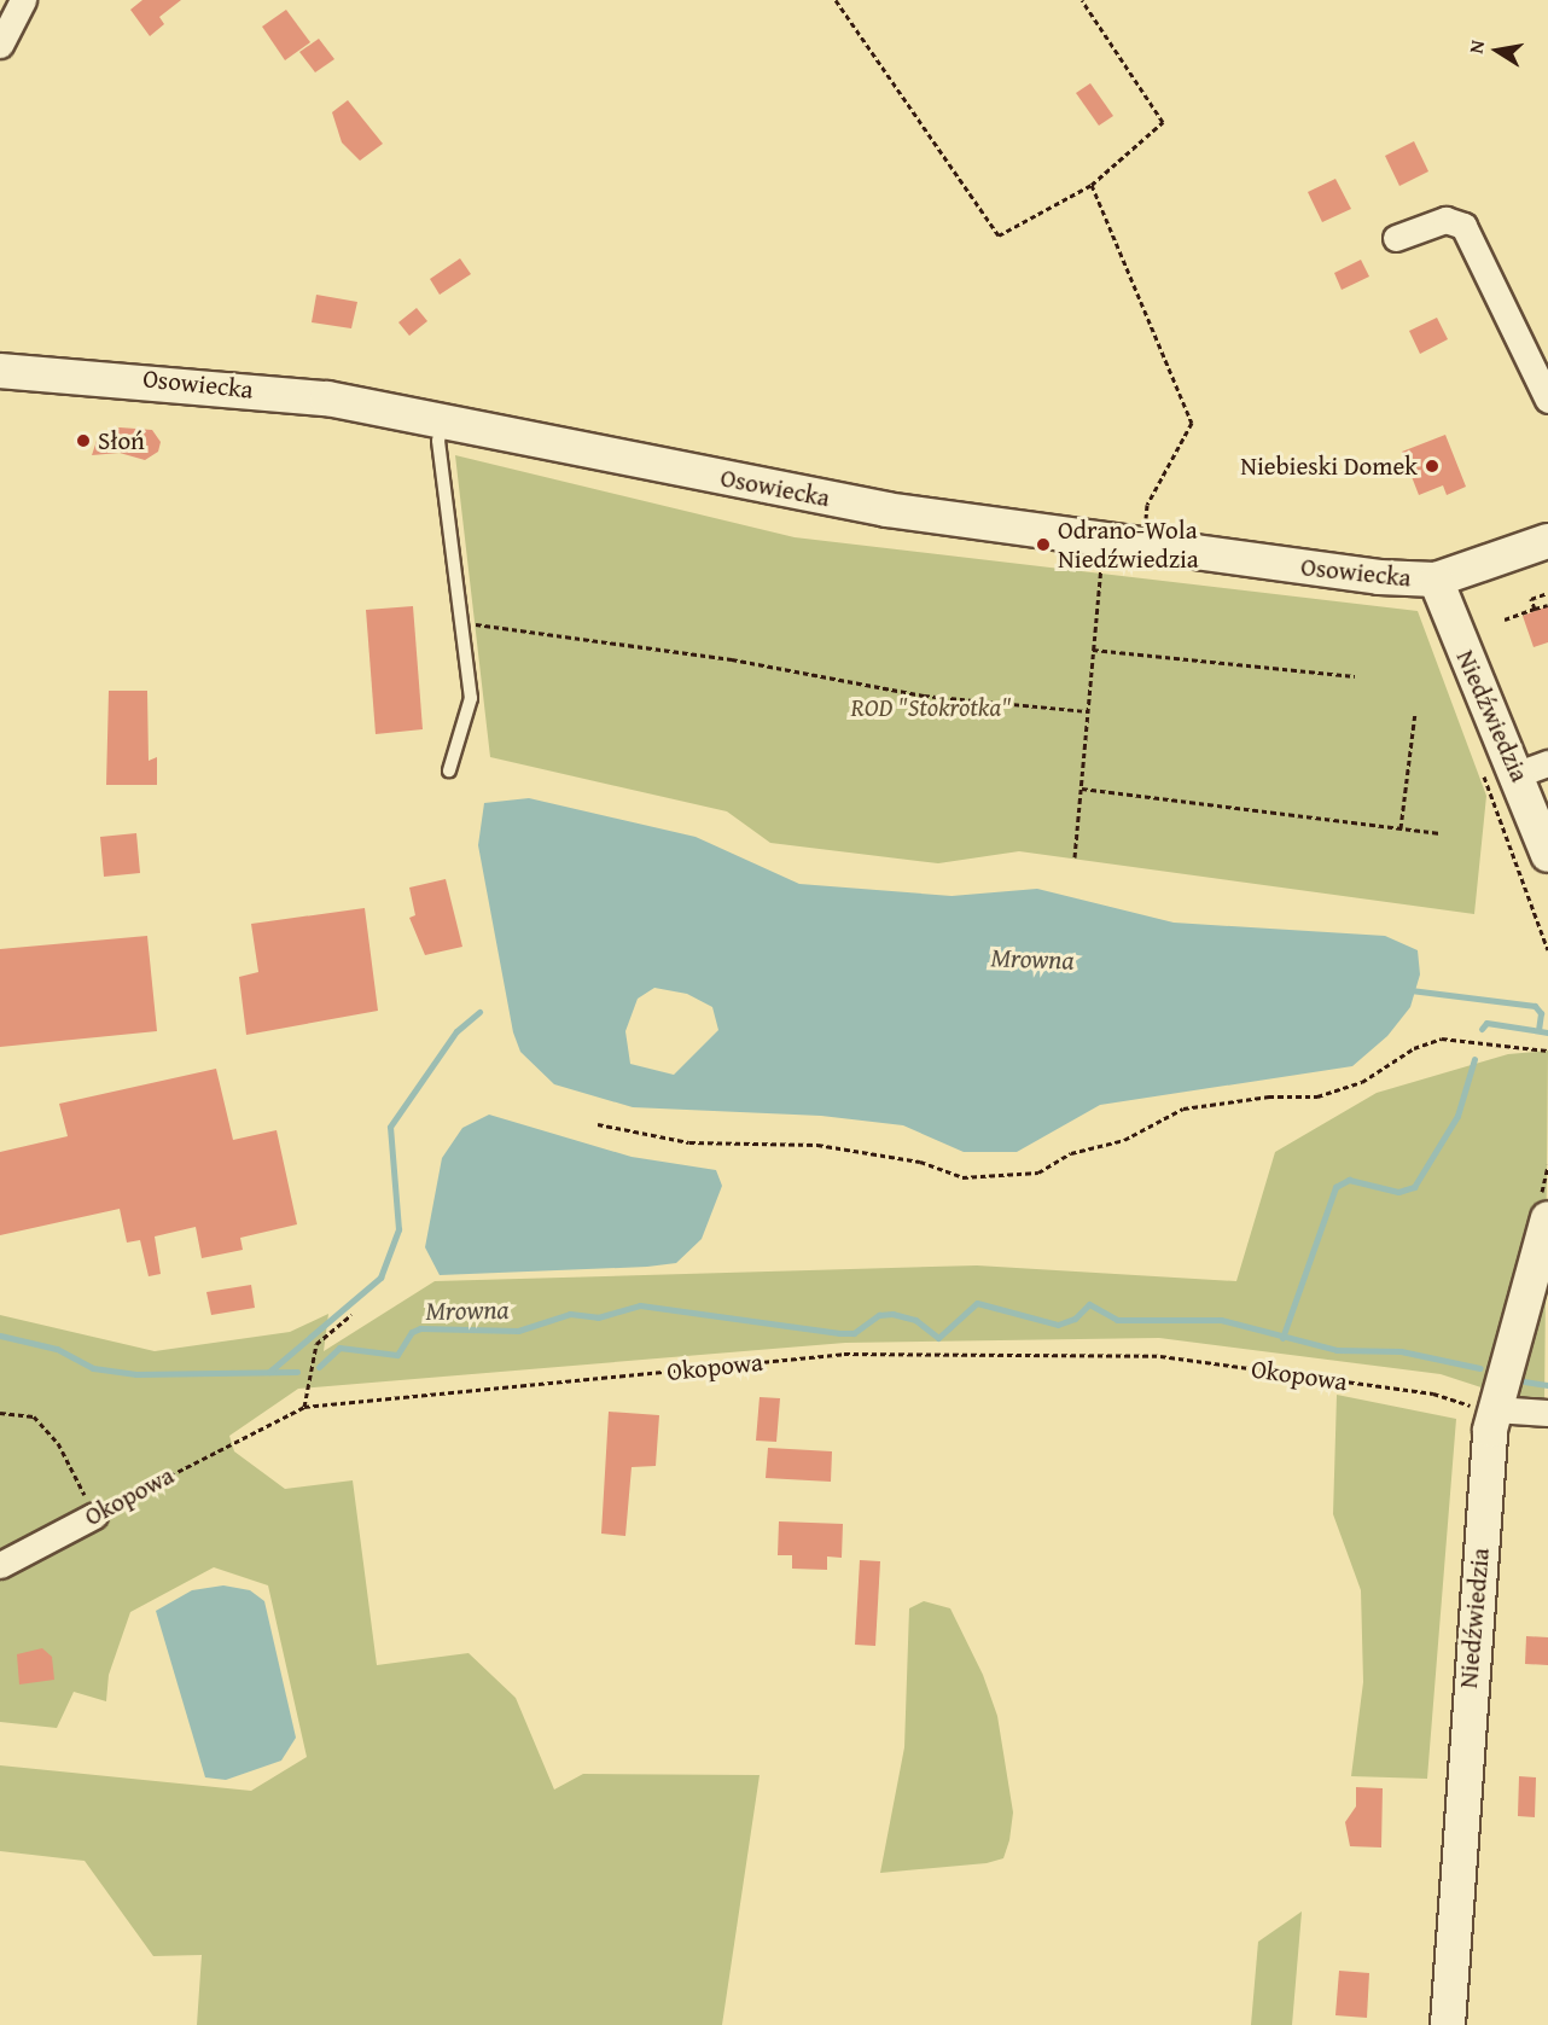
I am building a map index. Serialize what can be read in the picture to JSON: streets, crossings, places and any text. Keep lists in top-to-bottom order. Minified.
{"streets":{"street":["Osowiecka","Niedźwiedzia","Okopowa"]},"crossings":[["Osowiecka","Niedźwiedzia"],["Niedźwiedzia","Okopowa"]],"water":["Mrowna"],"parks":["ROD \"Stokrotka\""],"places":["Słoń","Niebieski Domek","Odrano-Wola Niedźwiedzia"],"north":"left"}
